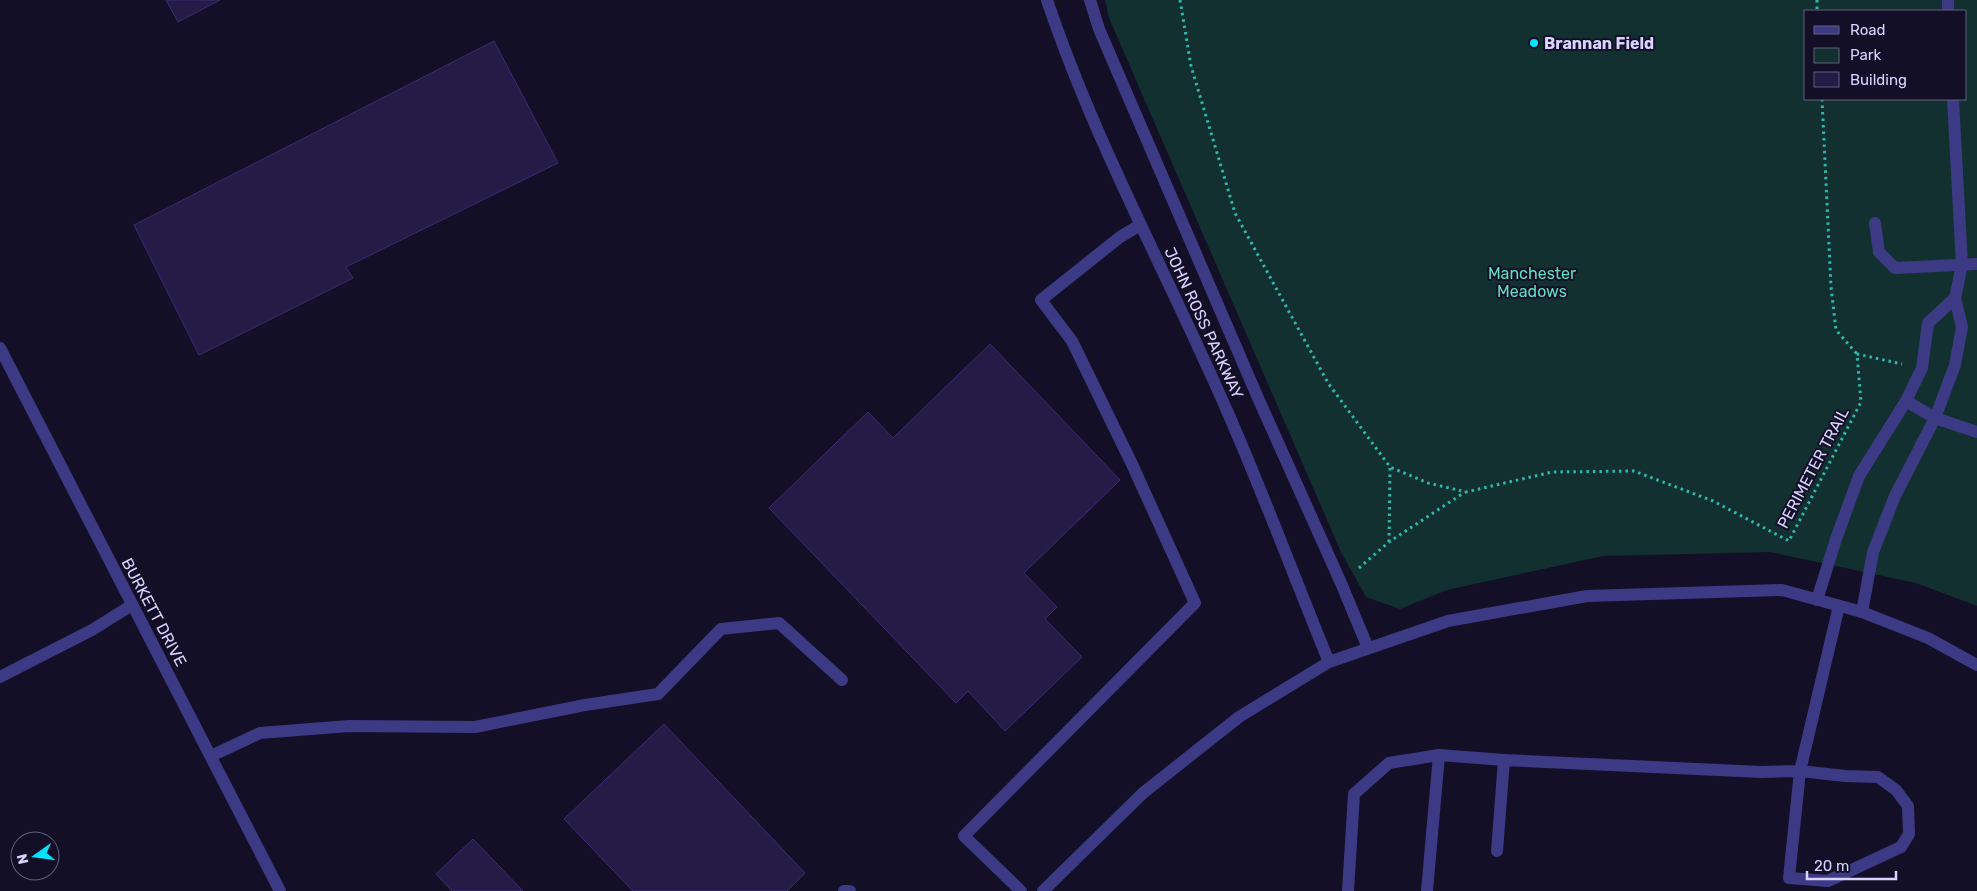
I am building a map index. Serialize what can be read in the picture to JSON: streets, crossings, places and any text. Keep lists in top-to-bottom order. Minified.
{"streets":{"street":["JOHN ROSS PARKWAY","BURKETT DRIVE"],"path":["PERIMETER TRAIL"]},"parks":["Manchester Meadows"],"places":["Brannan Field"],"legend":["Road","Park","Building"],"scale_bar":"20 m","north":"left"}
